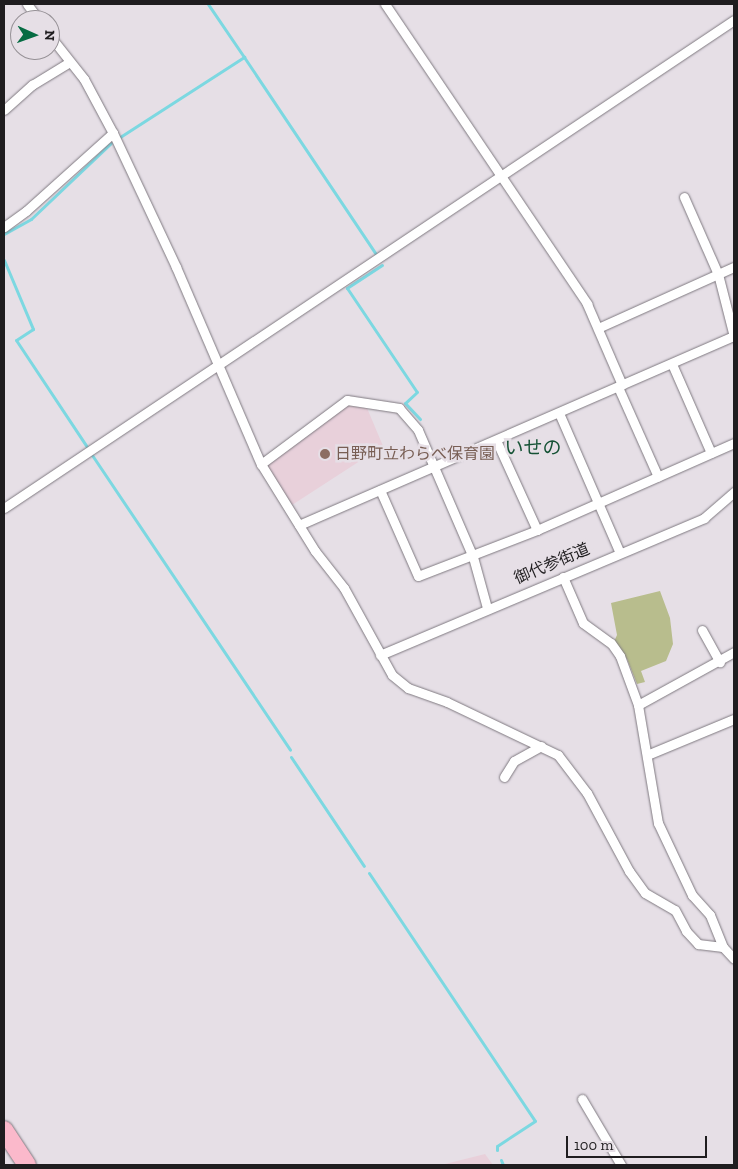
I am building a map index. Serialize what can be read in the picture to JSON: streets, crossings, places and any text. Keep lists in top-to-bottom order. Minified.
{"streets":{"street":["御代参街道"]},"districts":["いせの"],"places":["日野町立わらべ保育園"],"scale_bar":"100 m","north":"right"}
